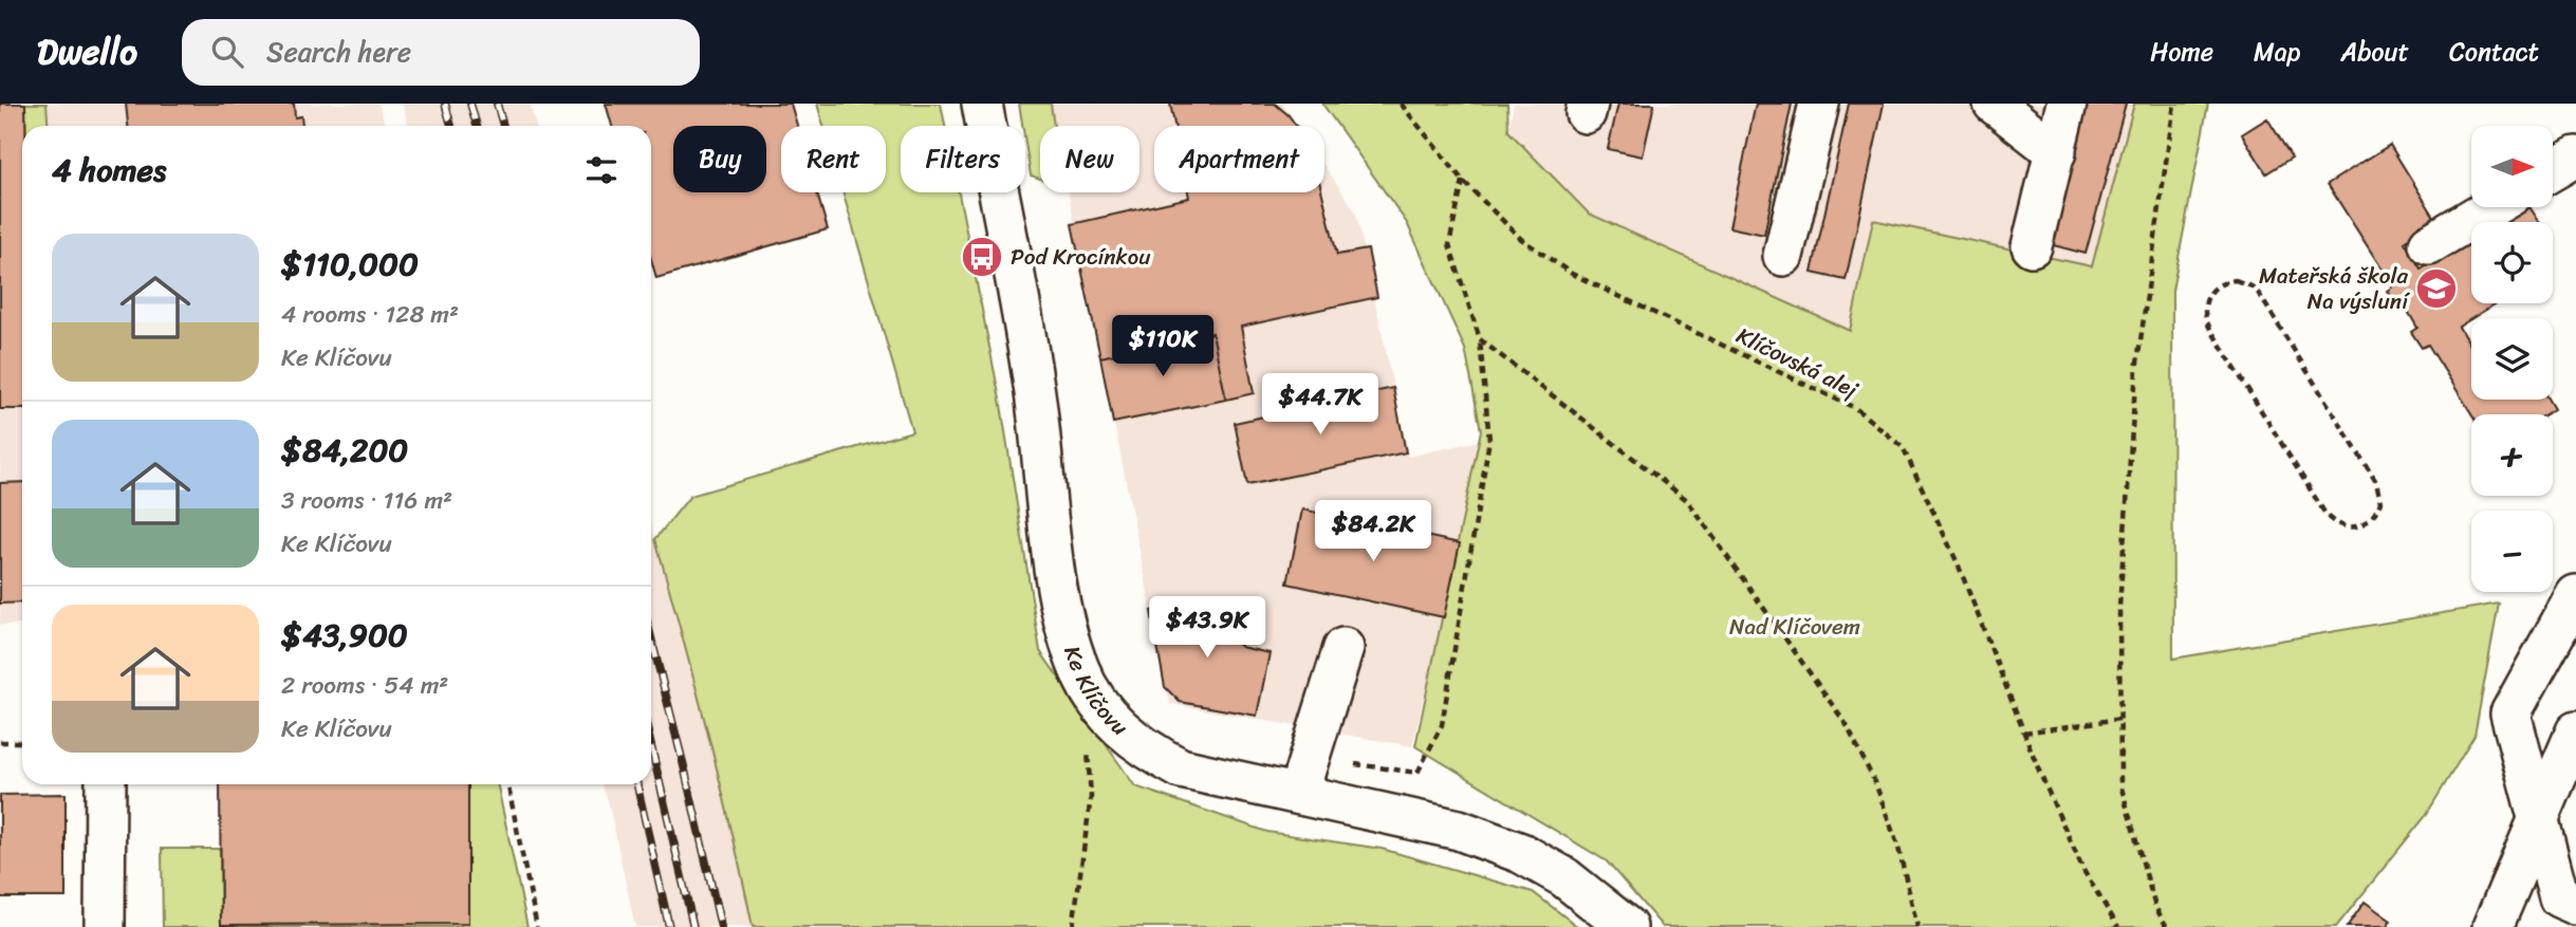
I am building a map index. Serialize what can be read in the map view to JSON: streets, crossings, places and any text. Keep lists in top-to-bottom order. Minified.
{"streets":{"street":["Ke Klíčovu"],"path":["Klíčovská alej"]},"parks":["Nad Klíčovem"],"places":{"bus stop":["Pod Krocínkou"],"school or university":["Mateřská škola Na výsluní"]},"north":"right","page":{"header":"Dwello","search":"Search here","nav":["Home","Map","About","Contact"],"map_buttons":["+","−"],"chip":["Buy","Rent","Filters","New","Apartment"],"heading":"4 homes","list":[{"name":"$110,000","note":"4 rooms · 128 m² · Ke Klíčovu"},{"name":"$84,200","note":"3 rooms · 116 m² · Ke Klíčovu"},{"name":"$43,900","note":"2 rooms · 54 m² · Ke Klíčovu"}],"price":["$110K","$44.7K","$84.2K","$43.9K"]}}
